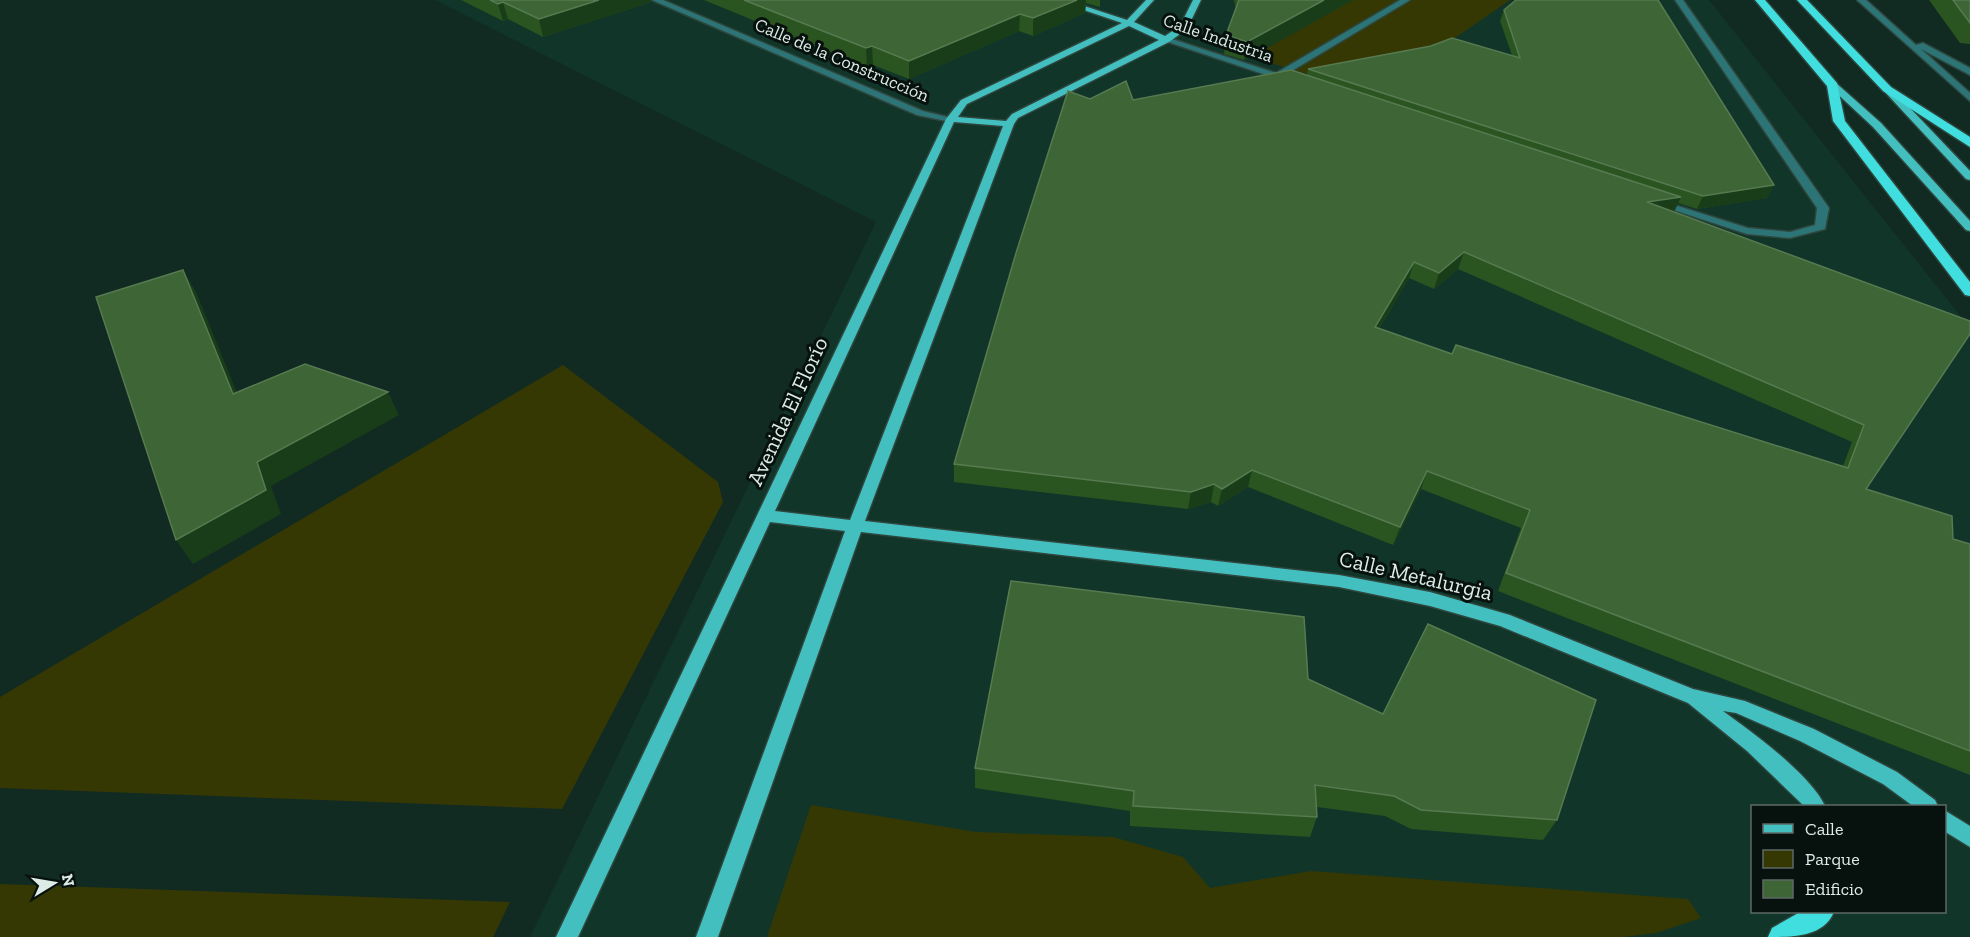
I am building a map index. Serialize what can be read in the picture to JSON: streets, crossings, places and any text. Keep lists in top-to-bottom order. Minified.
{"streets":{"main road":["Calle Industria","Avenida El Florío","Calle Metalurgia"],"street":["Calle de la Construcción"]},"crossings":[["Calle Industria","Avenida El Florío"],["Calle de la Construcción","Avenida El Florío"],["Avenida El Florío","Calle Metalurgia"]],"legend":["Calle","Parque","Edificio"],"north":"right"}
